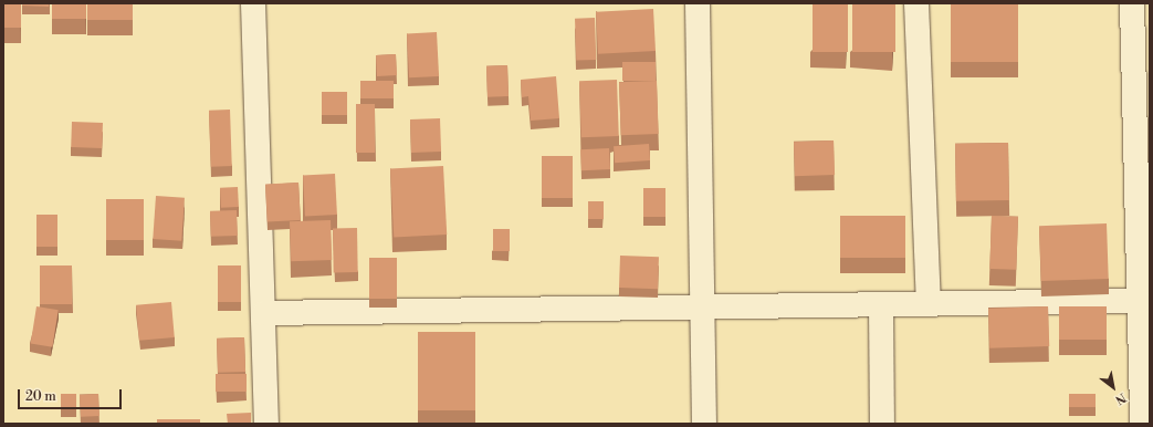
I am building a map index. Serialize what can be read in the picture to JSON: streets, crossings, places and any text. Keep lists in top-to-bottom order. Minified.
{"scale_bar":"20 m","north":"bottom right"}
